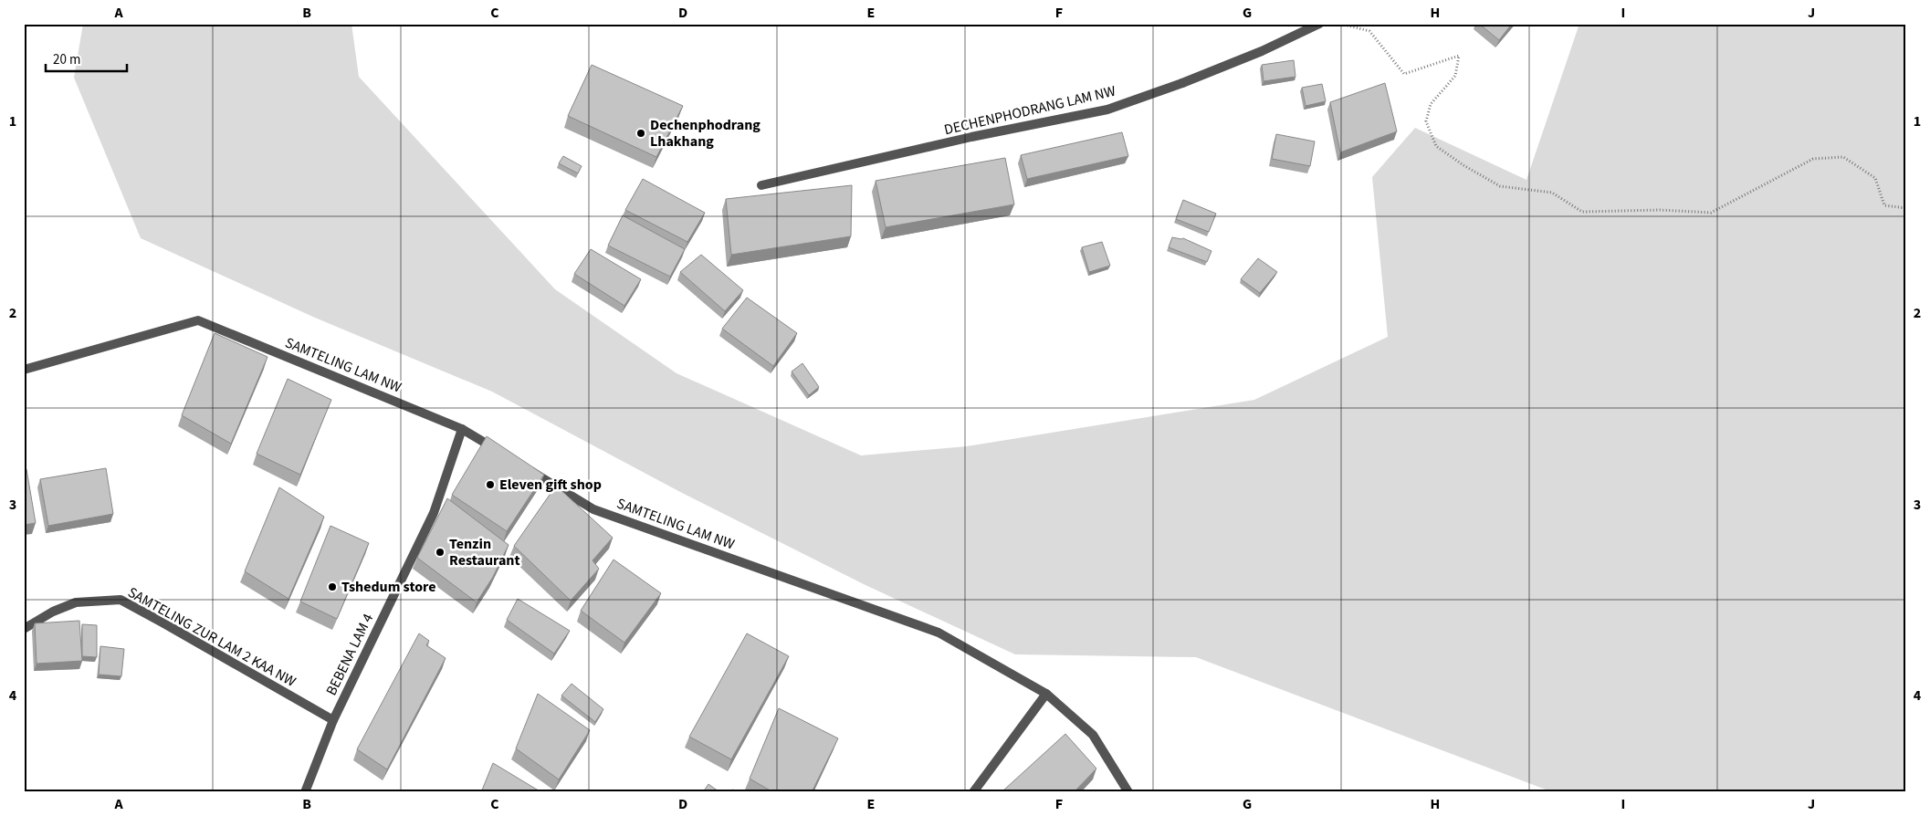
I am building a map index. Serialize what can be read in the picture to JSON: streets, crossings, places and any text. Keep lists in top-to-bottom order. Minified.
{"streets":{"street":["DECHENPHODRANG LAM NW","SAMTELING LAM NW","SAMTELING ZUR LAM 2 KAA NW","BEBENA LAM 4"]},"crossings":[["SAMTELING LAM NW","BEBENA LAM 4"],["SAMTELING ZUR LAM 2 KAA NW","BEBENA LAM 4"]],"places":["Dechenphodrang Lhakhang","Eleven gift shop","Tenzin Restaurant","Tshedum store"],"scale_bar":"20 m","grid":{"columns":["A","B","C","D","E","F","G","H","I","J"],"rows":["1","2","3","4"]}}
